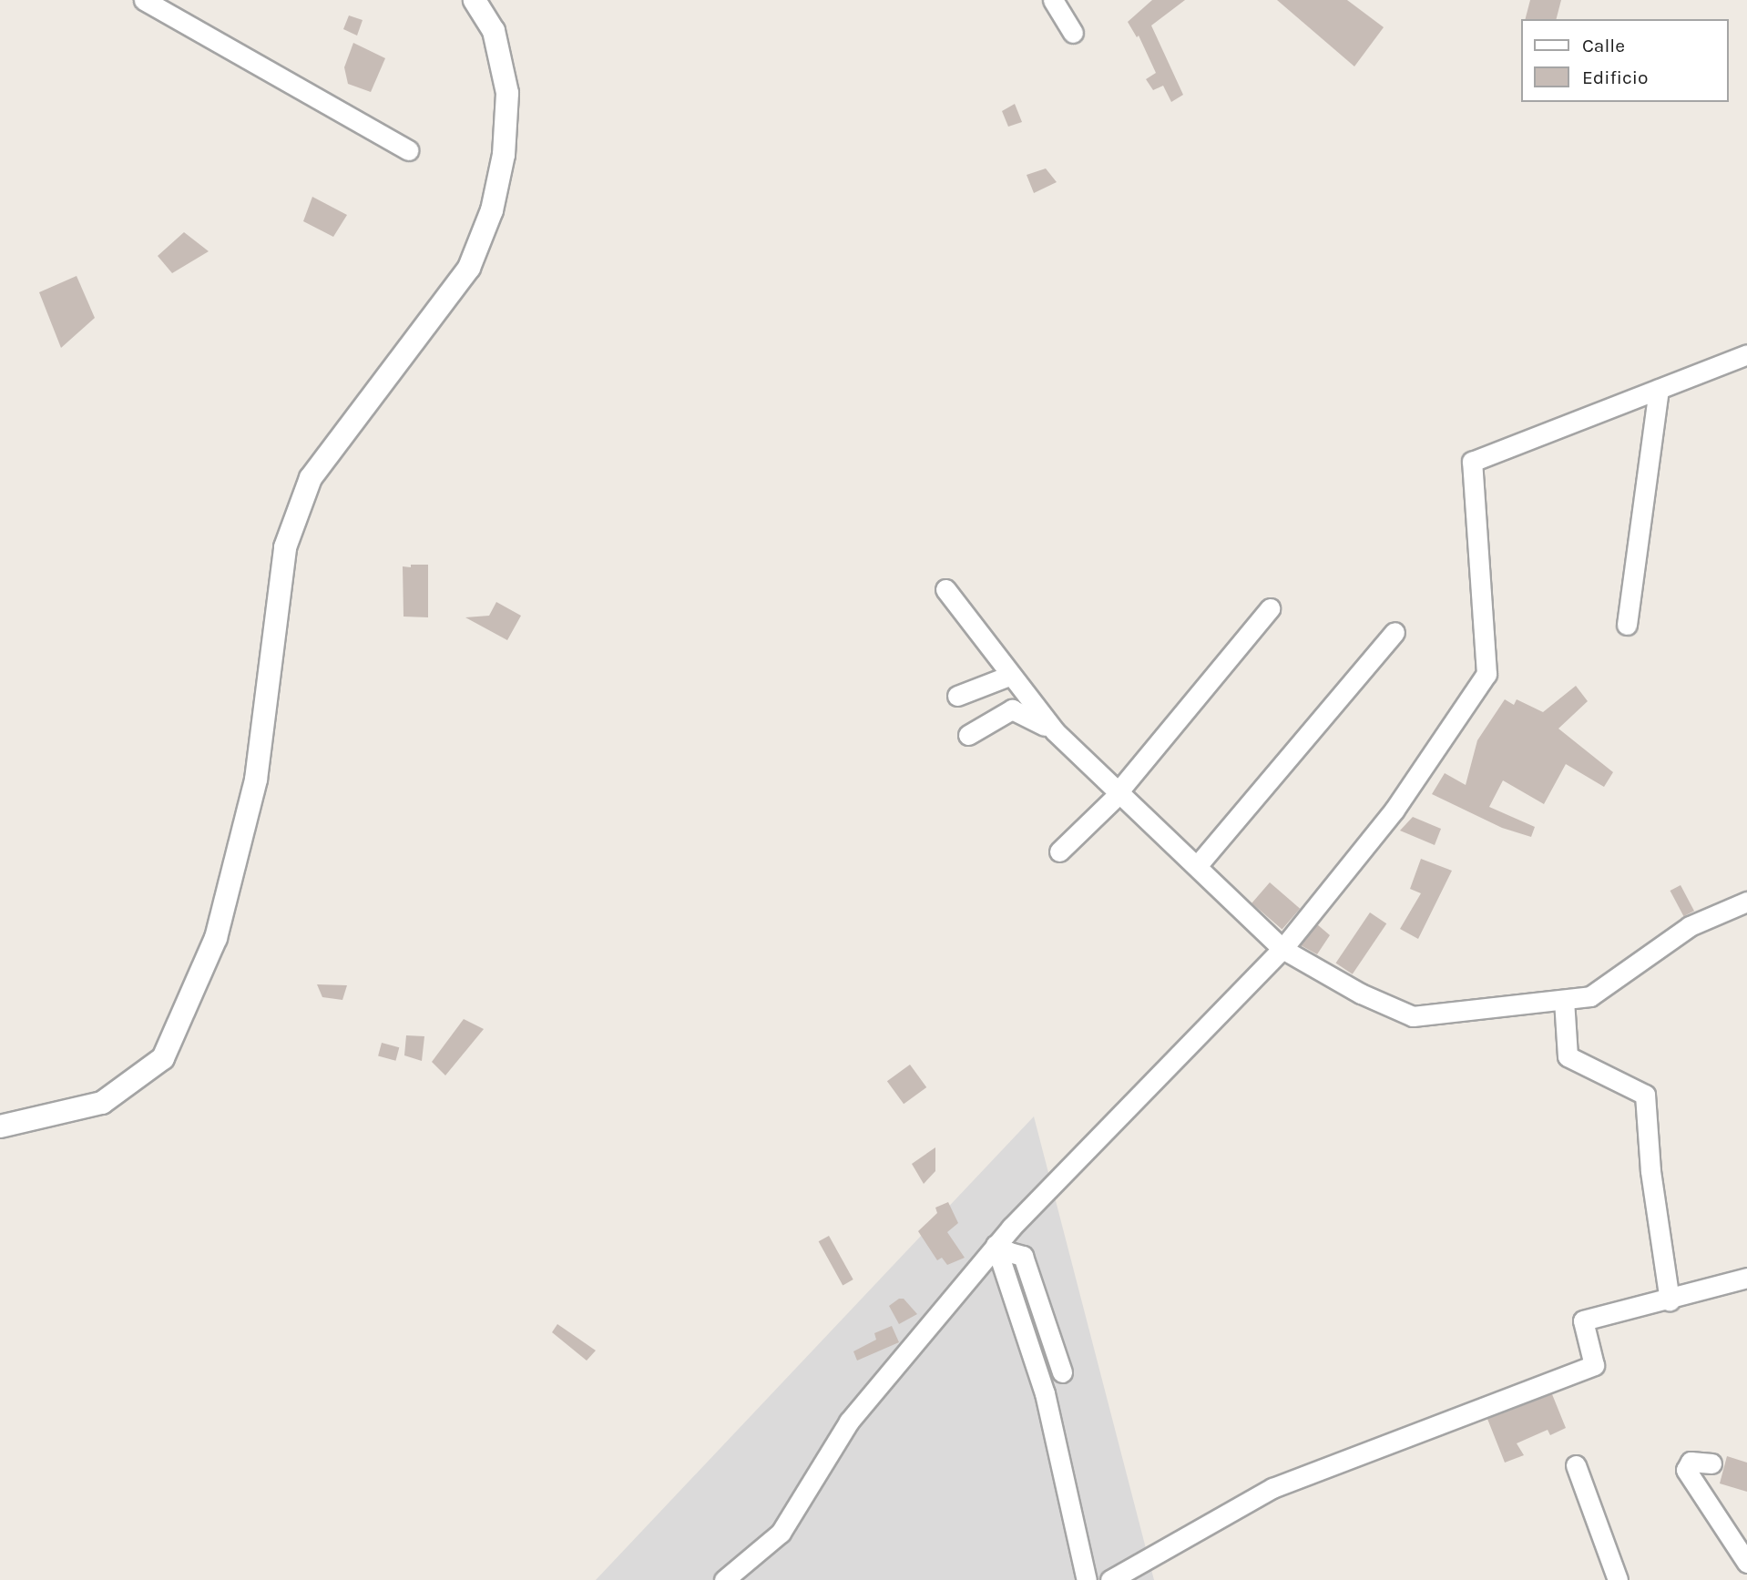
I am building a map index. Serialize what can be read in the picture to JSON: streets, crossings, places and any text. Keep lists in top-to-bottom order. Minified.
{"legend":["Calle","Edificio"]}
